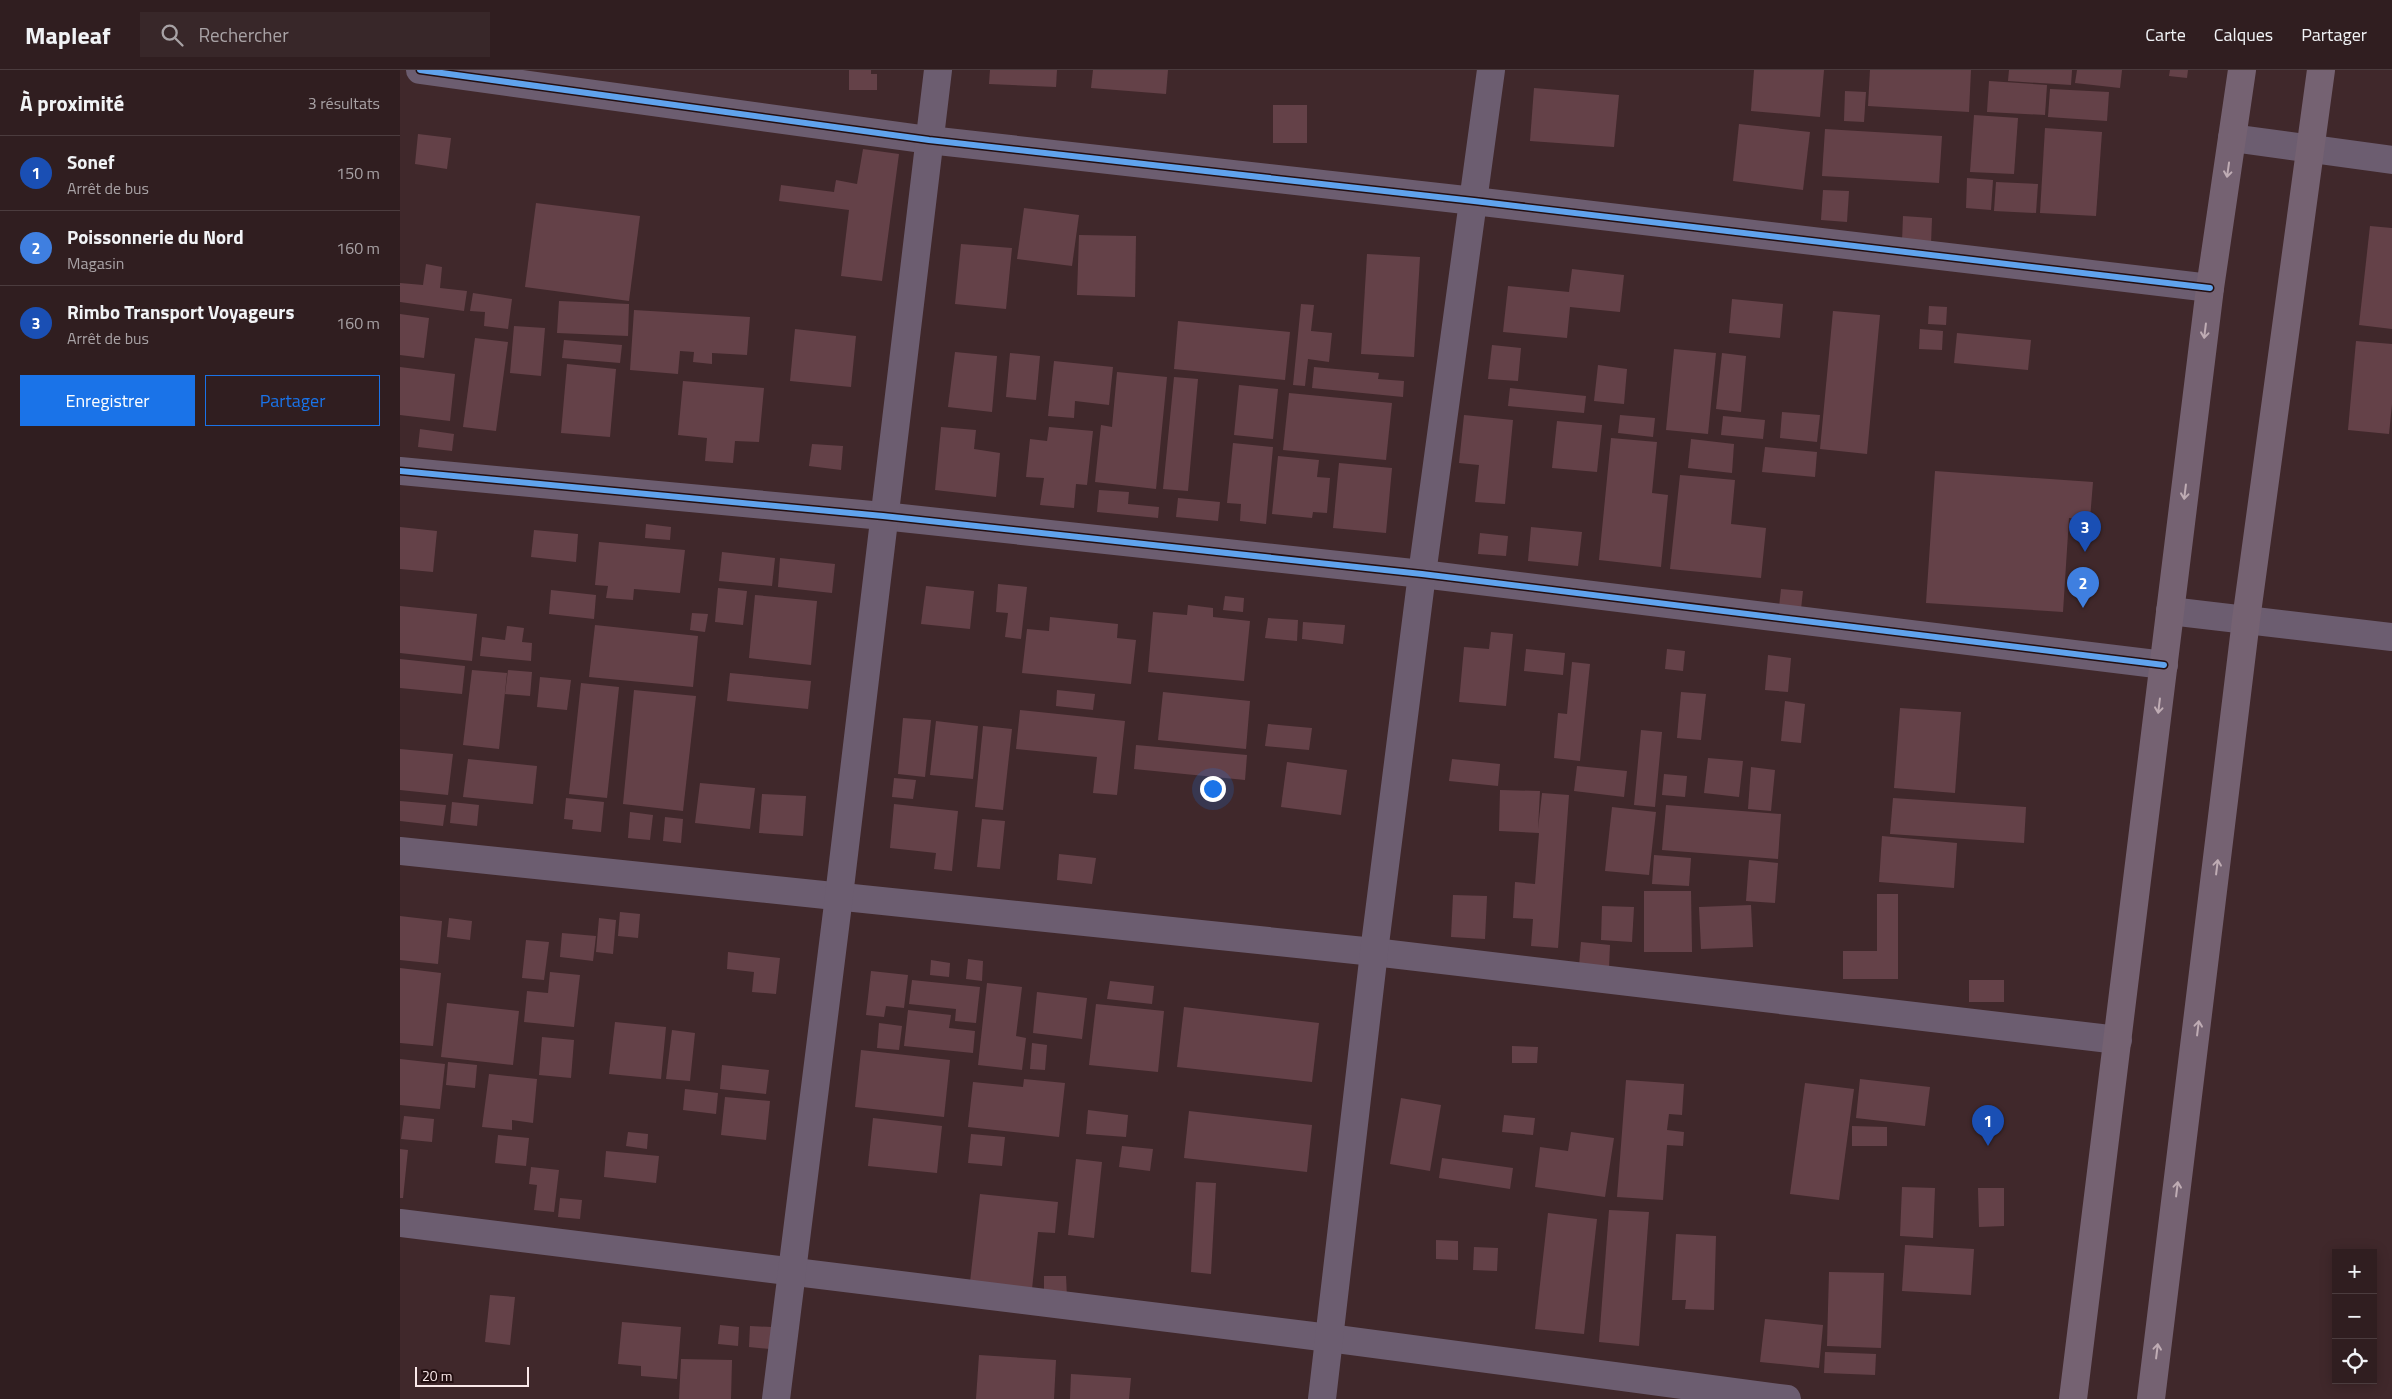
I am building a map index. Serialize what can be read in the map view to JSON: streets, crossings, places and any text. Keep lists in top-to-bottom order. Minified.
{"scale_bar":"20 m","page":{"header":"Mapleaf","search":"Rechercher","nav":["Carte","Calques","Partager"],"heading":["À proximité","3 résultats"],"list":[{"mark":"1","name":"Sonef","note":"Arrêt de bus","value":"150 m"},{"mark":"2","name":"Poissonnerie du Nord","note":"Magasin","value":"160 m"},{"mark":"3","name":"Rimbo Transport Voyageurs","note":"Arrêt de bus","value":"160 m"}],"buttons":["Enregistrer","Partager"],"pins":["3","2","1"],"map_buttons":["+","−"],"scale":"20 m"}}
